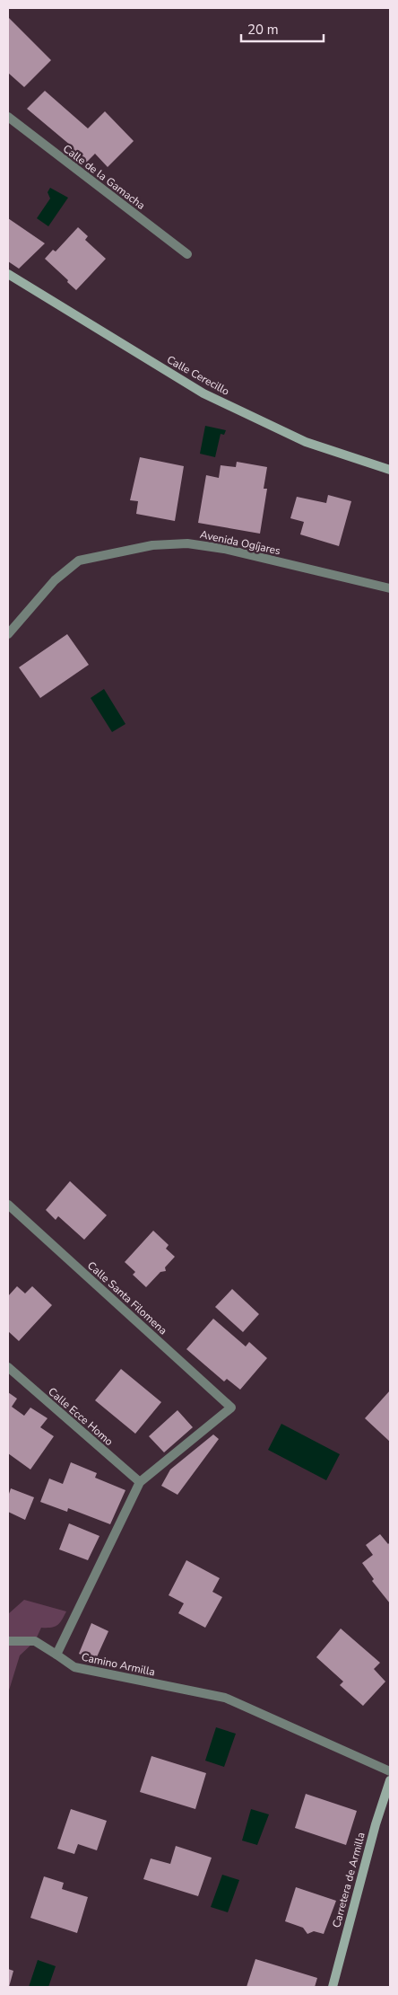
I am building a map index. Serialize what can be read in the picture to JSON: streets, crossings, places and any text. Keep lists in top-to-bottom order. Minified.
{"streets":{"street":["Calle de la Gamacha","Calle Cerecillo","Avenida Ogíjares","Calle Santa Filomena","Calle Ecce Homo","Camino Armilla","Carretera de Armilla"]},"crossings":[["Calle Santa Filomena","Calle Ecce Homo"]],"scale_bar":"20 m"}
